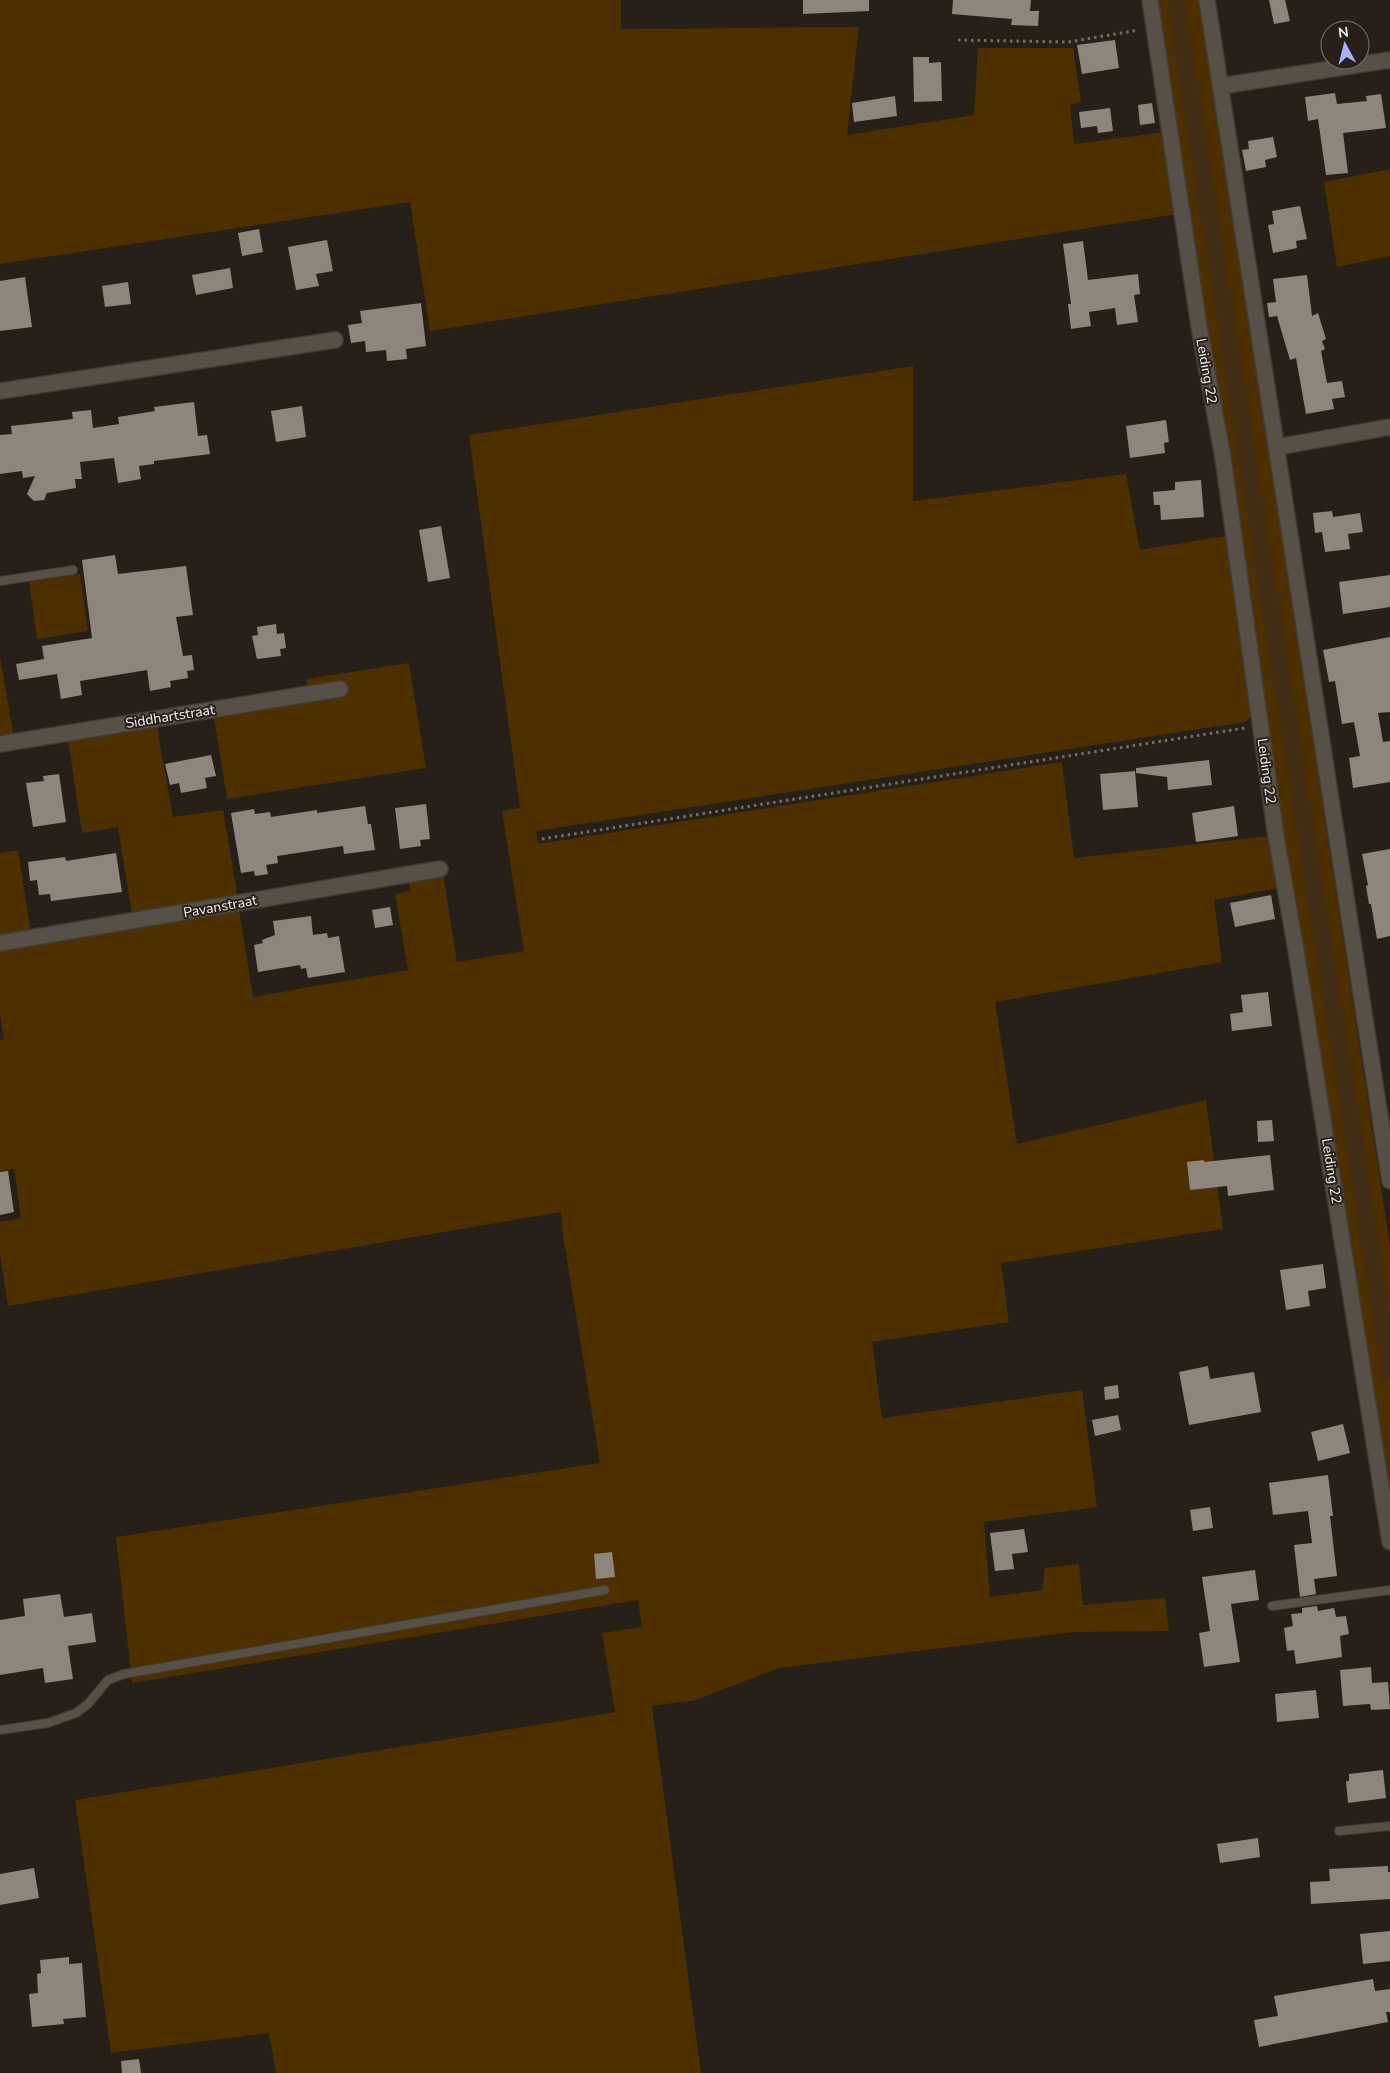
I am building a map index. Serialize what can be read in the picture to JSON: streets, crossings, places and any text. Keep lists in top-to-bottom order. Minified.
{"streets":{"street":["Leiding 22","Siddhartstraat","Pavanstraat"]},"north":"top"}
